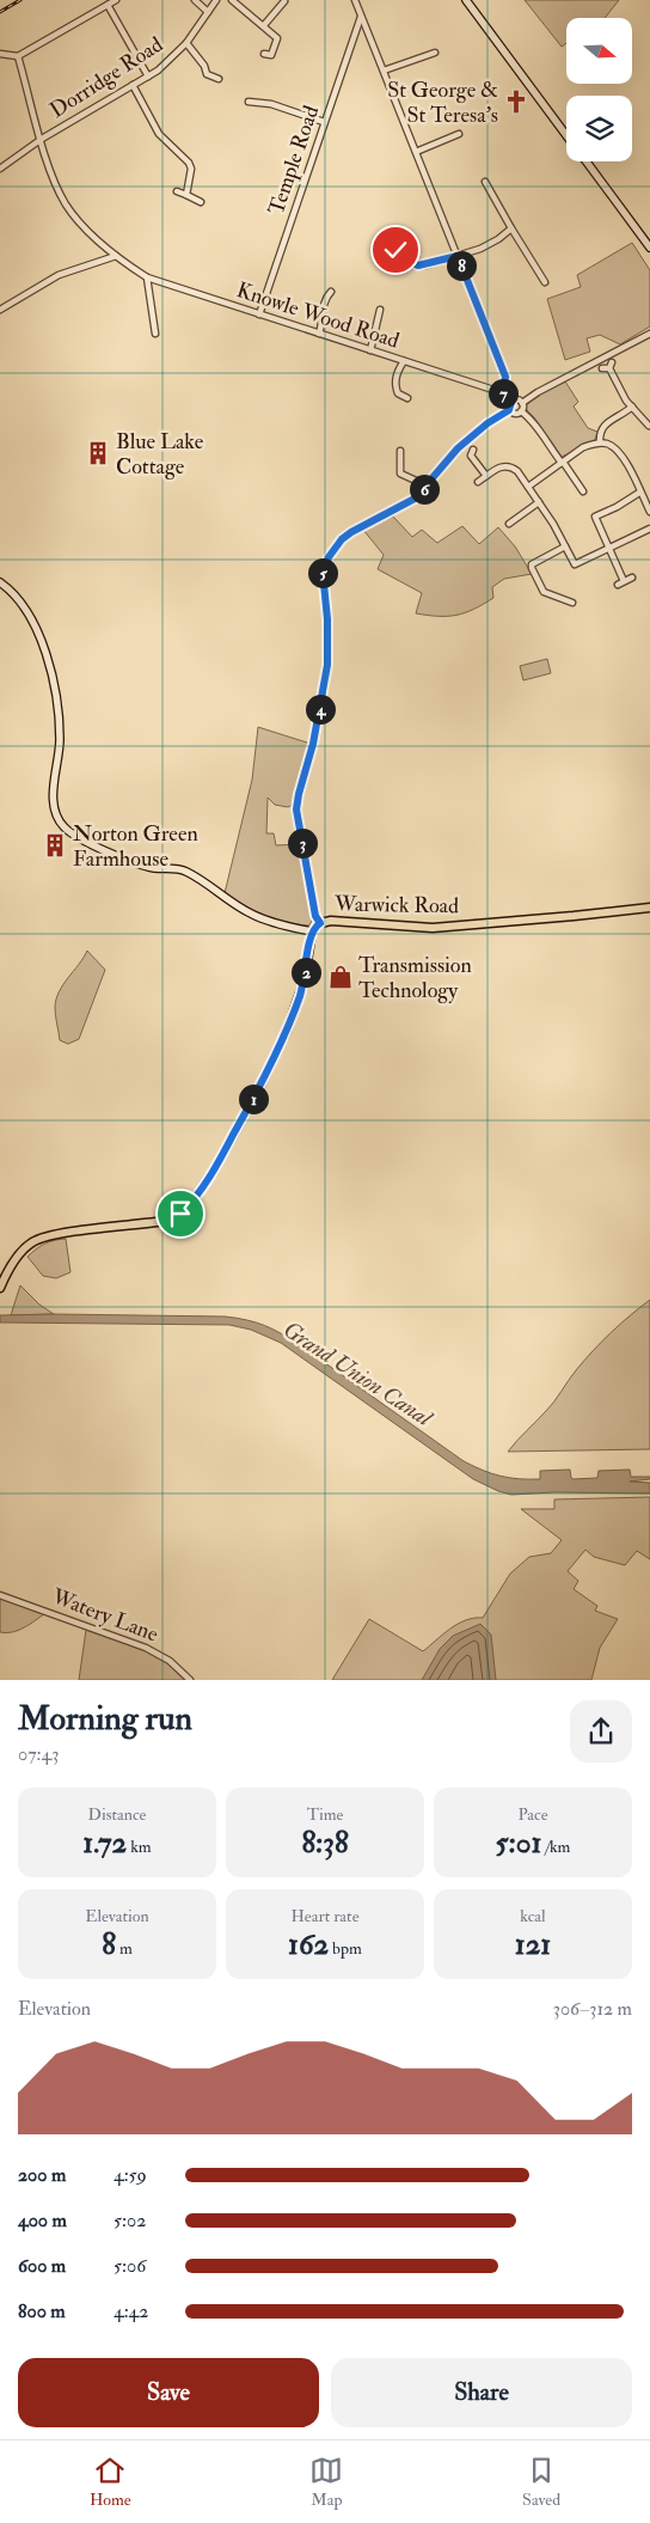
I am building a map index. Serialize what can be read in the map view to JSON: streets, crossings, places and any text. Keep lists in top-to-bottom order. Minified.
{"streets":{"main road":["Warwick Road"],"street":["Dorridge Road","Temple Road","Knowle Wood Road","Watery Lane"]},"crossings":[["Dorridge Road","Knowle Wood Road"],["Temple Road","Knowle Wood Road"]],"water":["Grand Union Canal"],"places":{"church":["St George & St Teresa's"],"building":["Blue Lake Cottage","Norton Green Farmhouse"],"shop":["Transmission Technology"]},"north":"right","page":{"pins":["8","7","6","5","4","3","2","1"],"heading":["Morning run","07:43"],"stats":[["Distance","1.72 km"],["Time","8:38"],["Pace","5:01 /km"],["Elevation","8 m"],["Heart rate","162 bpm"],["kcal","121"]],"chart":["Elevation","306–312 m"],"list":[{"name":"200 m","note":"4:59"},{"name":"400 m","note":"5:02"},{"name":"600 m","note":"5:06"},{"name":"800 m","note":"4:42"}],"buttons":["Save","Share"],"tabs":["Home","Map","Saved"]}}
